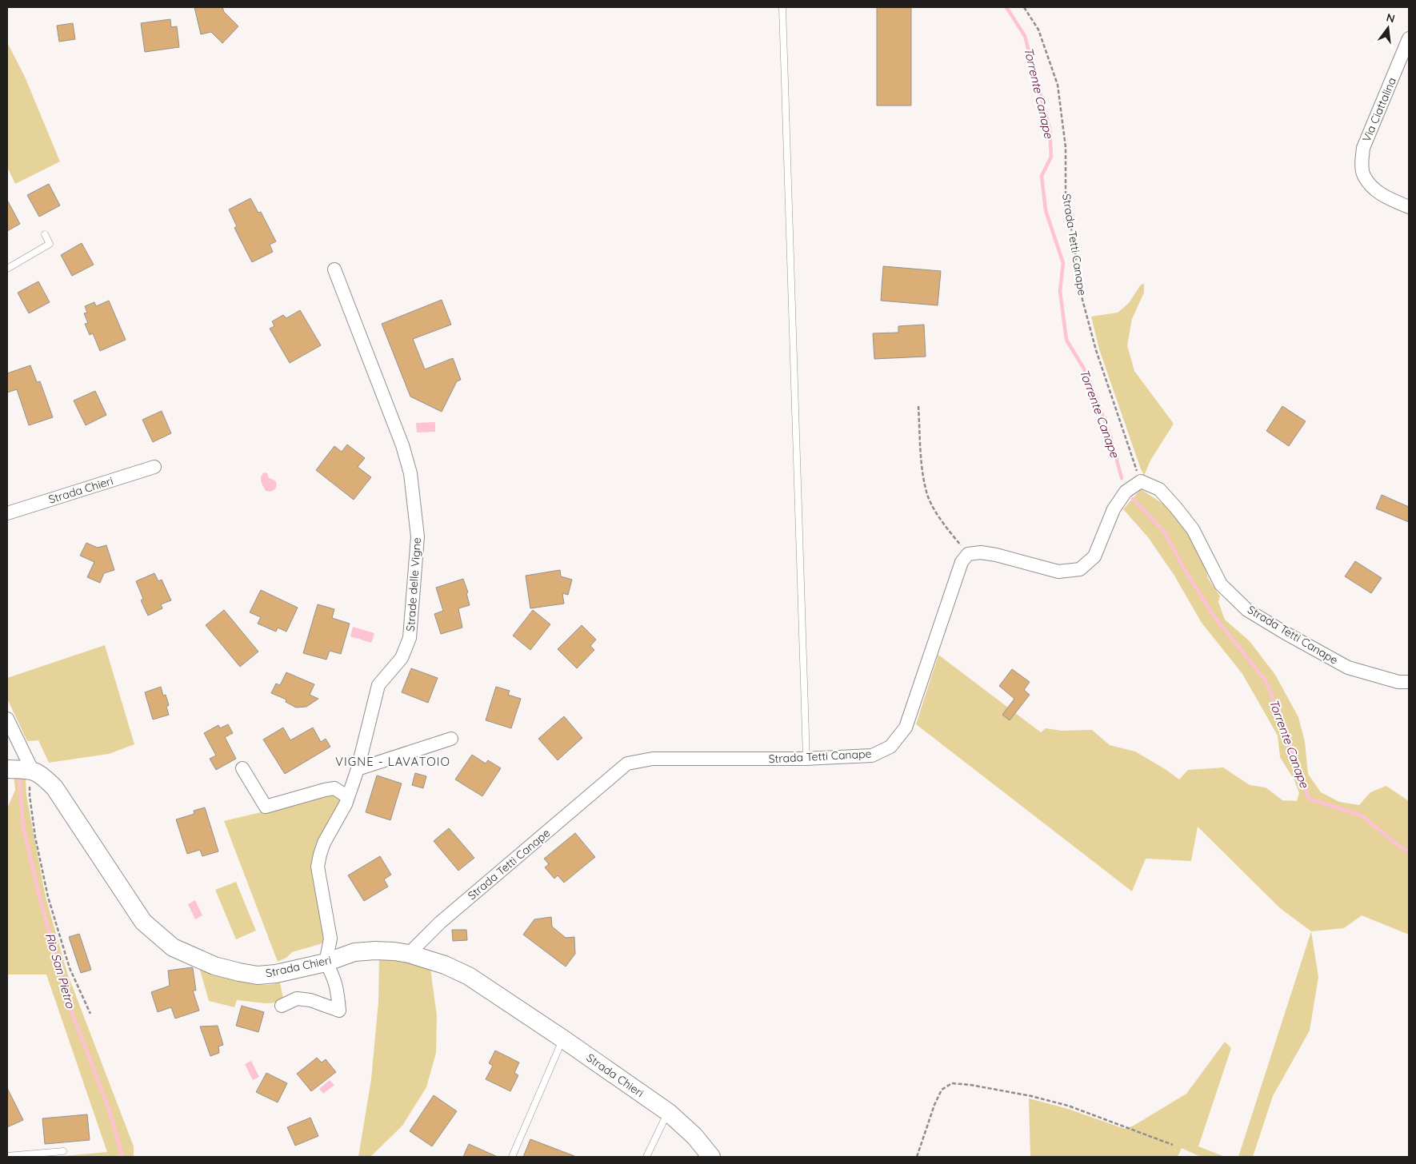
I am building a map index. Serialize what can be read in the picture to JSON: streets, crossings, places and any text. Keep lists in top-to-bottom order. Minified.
{"streets":{"main road":["Strada Chieri"],"street":["Via Ciattalina","Strada Tetti Canape","Strade delle Vigne"]},"crossings":[["Strada Tetti Canape","Strada Chieri"],["Strada Chieri","Strade delle Vigne"]],"districts":["VIGNE - LAVATOIO"],"water":["Torrente Canape","Rio San Pietro"],"north":"top"}
